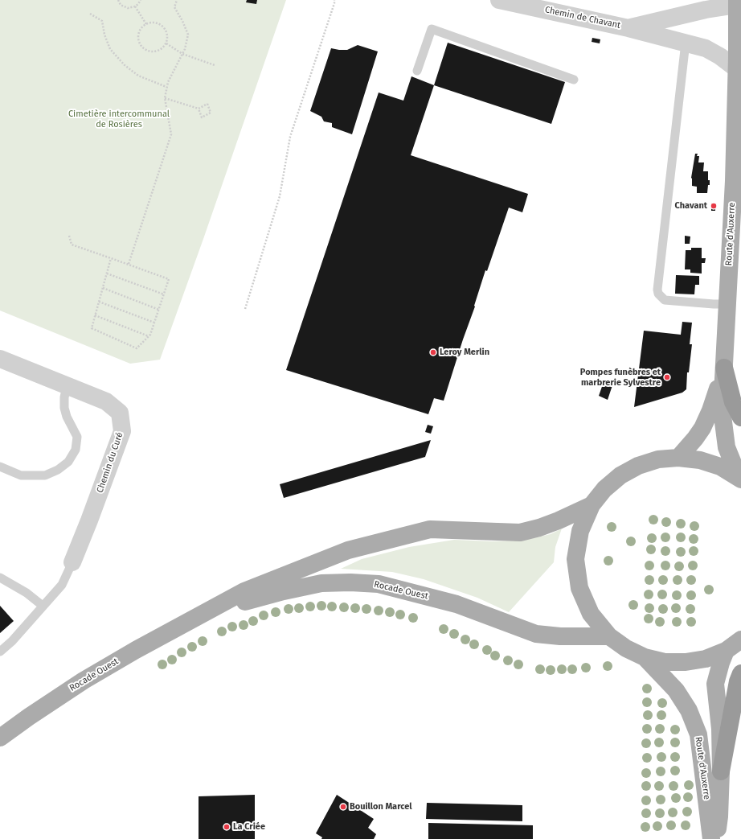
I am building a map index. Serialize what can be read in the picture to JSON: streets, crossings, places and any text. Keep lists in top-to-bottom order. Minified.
{"streets":{"main road":["Route d'Auxerre","Rocade Ouest"],"street":["Chemin de Chavant","Chemin du Curé"]},"crossings":[["Chemin de Chavant","Route d'Auxerre"]],"parks":["Cimetière intercommunal de Rosières"],"places":["Chavant","Leroy Merlin","Pompes funèbres et marbrerie Sylvestre","Bouillon Marcel","La Criée"]}
